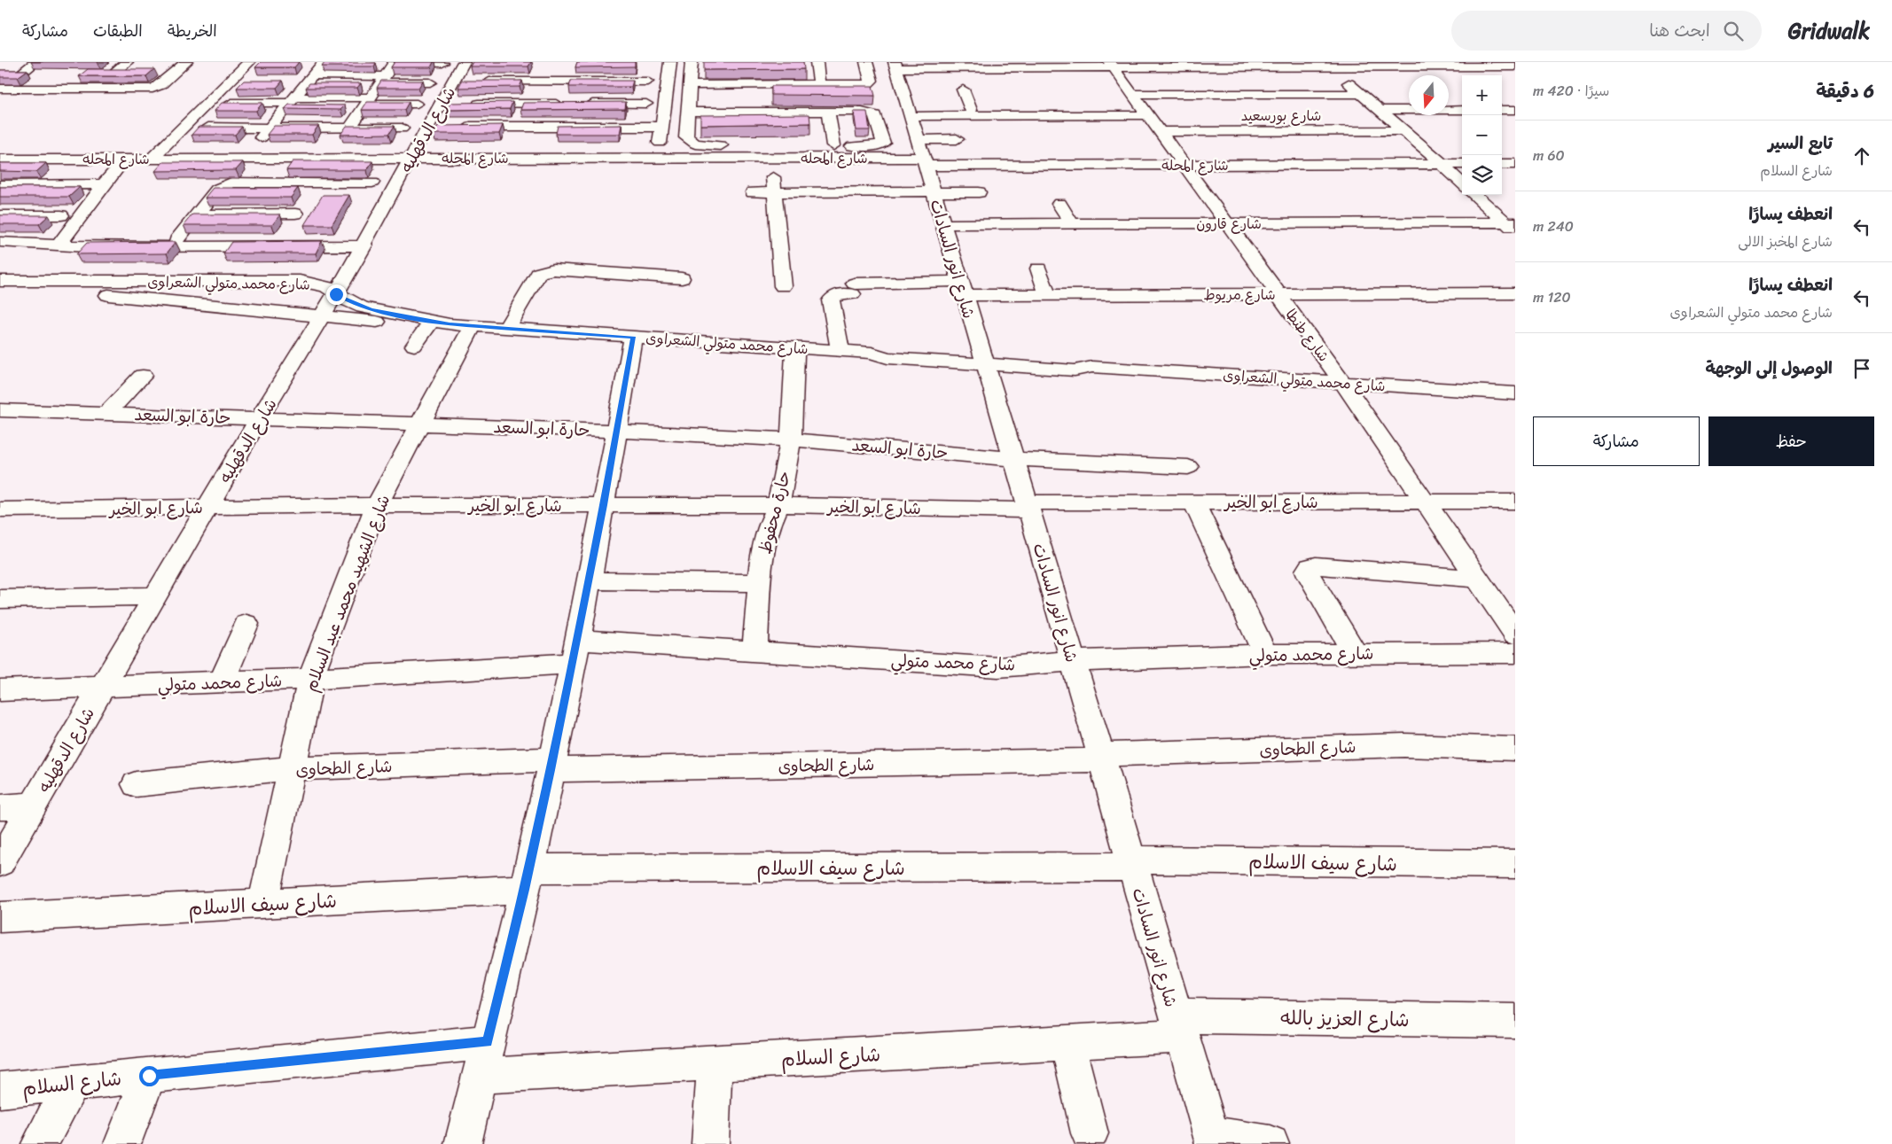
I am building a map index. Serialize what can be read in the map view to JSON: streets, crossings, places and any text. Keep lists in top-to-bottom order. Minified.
{"streets":{"street":["شارع بورسعيد","شارع الدقهليه","شارع المحله","شارع قارون","شارع انور السادات","شارع محمد متولي الشعراوى","شارع مريوط","شارع طنطا","حارة ابو السعد","شارع ابو الخير","حارة محفوظ","شارع الشهيد محمد عبد السلام","شارع محمد متولي","شارع الطحاوى","شارع سيف الاسلام","شارع العزيز بالله","شارع السلام"]},"crossings":[["شارع بورسعيد","شارع طنطا"],["شارع الدقهليه","شارع المحله"],["شارع الدقهليه","شارع محمد متولي الشعراوى"],["شارع الدقهليه","حارة ابو السعد"],["شارع الدقهليه","شارع ابو الخير"],["شارع الدقهليه","شارع محمد متولي"],["شارع المحله","شارع انور السادات"],["شارع المحله","شارع طنطا"],["شارع قارون","شارع انور السادات"],["شارع قارون","شارع طنطا"],["شارع انور السادات","شارع محمد متولي الشعراوى"],["شارع انور السادات","شارع مريوط"],["شارع انور السادات","حارة ابو السعد"],["شارع انور السادات","شارع ابو الخير"],["شارع انور السادات","شارع محمد متولي"],["شارع انور السادات","شارع الطحاوى"],["شارع انور السادات","شارع سيف الاسلام"],["شارع انور السادات","شارع العزيز بالله"],["شارع انور السادات","شارع السلام"],["شارع محمد متولي الشعراوى","شارع مريوط"],["شارع محمد متولي الشعراوى","شارع طنطا"],["شارع محمد متولي الشعراوى","حارة محفوظ"],["شارع محمد متولي الشعراوى","شارع الشهيد محمد عبد السلام"],["شارع مريوط","شارع طنطا"],["شارع طنطا","شارع ابو الخير"],["حارة ابو السعد","حارة محفوظ"],["حارة ابو السعد","شارع الشهيد محمد عبد السلام"],["شارع ابو الخير","حارة محفوظ"],["شارع ابو الخير","شارع الشهيد محمد عبد السلام"],["حارة محفوظ","شارع محمد متولي"],["شارع الشهيد محمد عبد السلام","شارع محمد متولي"],["شارع الشهيد محمد عبد السلام","شارع الطحاوى"],["شارع الشهيد محمد عبد السلام","شارع سيف الاسلام"],["شارع العزيز بالله","شارع السلام"]],"north":"bottom","page":{"header":"Gridwalk","search":"ابحث هنا","nav":["الخريطة","الطبقات","مشاركة"],"heading":["6 دقيقة","سيرًا · 420 m"],"map_buttons":["+","−"],"list":[["تابع السير","شارع السلام","60 m"],["انعطف يسارًا","شارع المخبز الالى","240 m"],["انعطف يسارًا","شارع محمد متولي الشعراوى","120 m"],"الوصول إلى الوجهة"],"buttons":["حفظ","مشاركة"]}}
